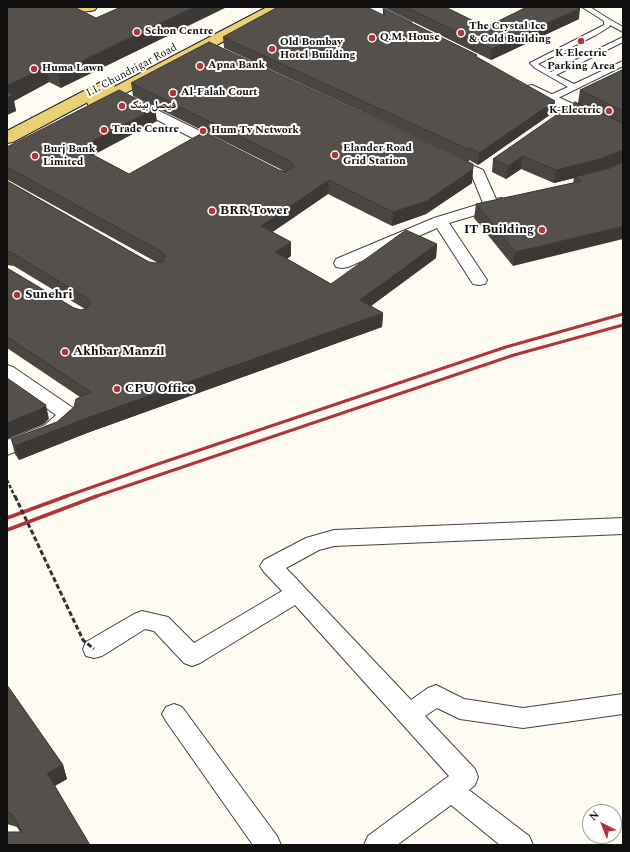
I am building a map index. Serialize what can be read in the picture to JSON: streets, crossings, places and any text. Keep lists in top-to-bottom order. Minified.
{"streets":{"main road":["I.I. Chundrigar Road"]},"places":["Schon Centre","The Crystal Ice & Cold Building","Q.M. House","K-Electric Parking Area","Old Bombay Hotel Building","Apna Bank","Huma Lawn","Al-Falah Court","فیصل بینک","K-Electric","Trade Centre","Hum Tv Network","Elander Road Grid Station","Burj Bank Limited","BRR Tower","IT Building","Sunehri","Akhbar Manzil","CPU Office"],"north":"top left"}
